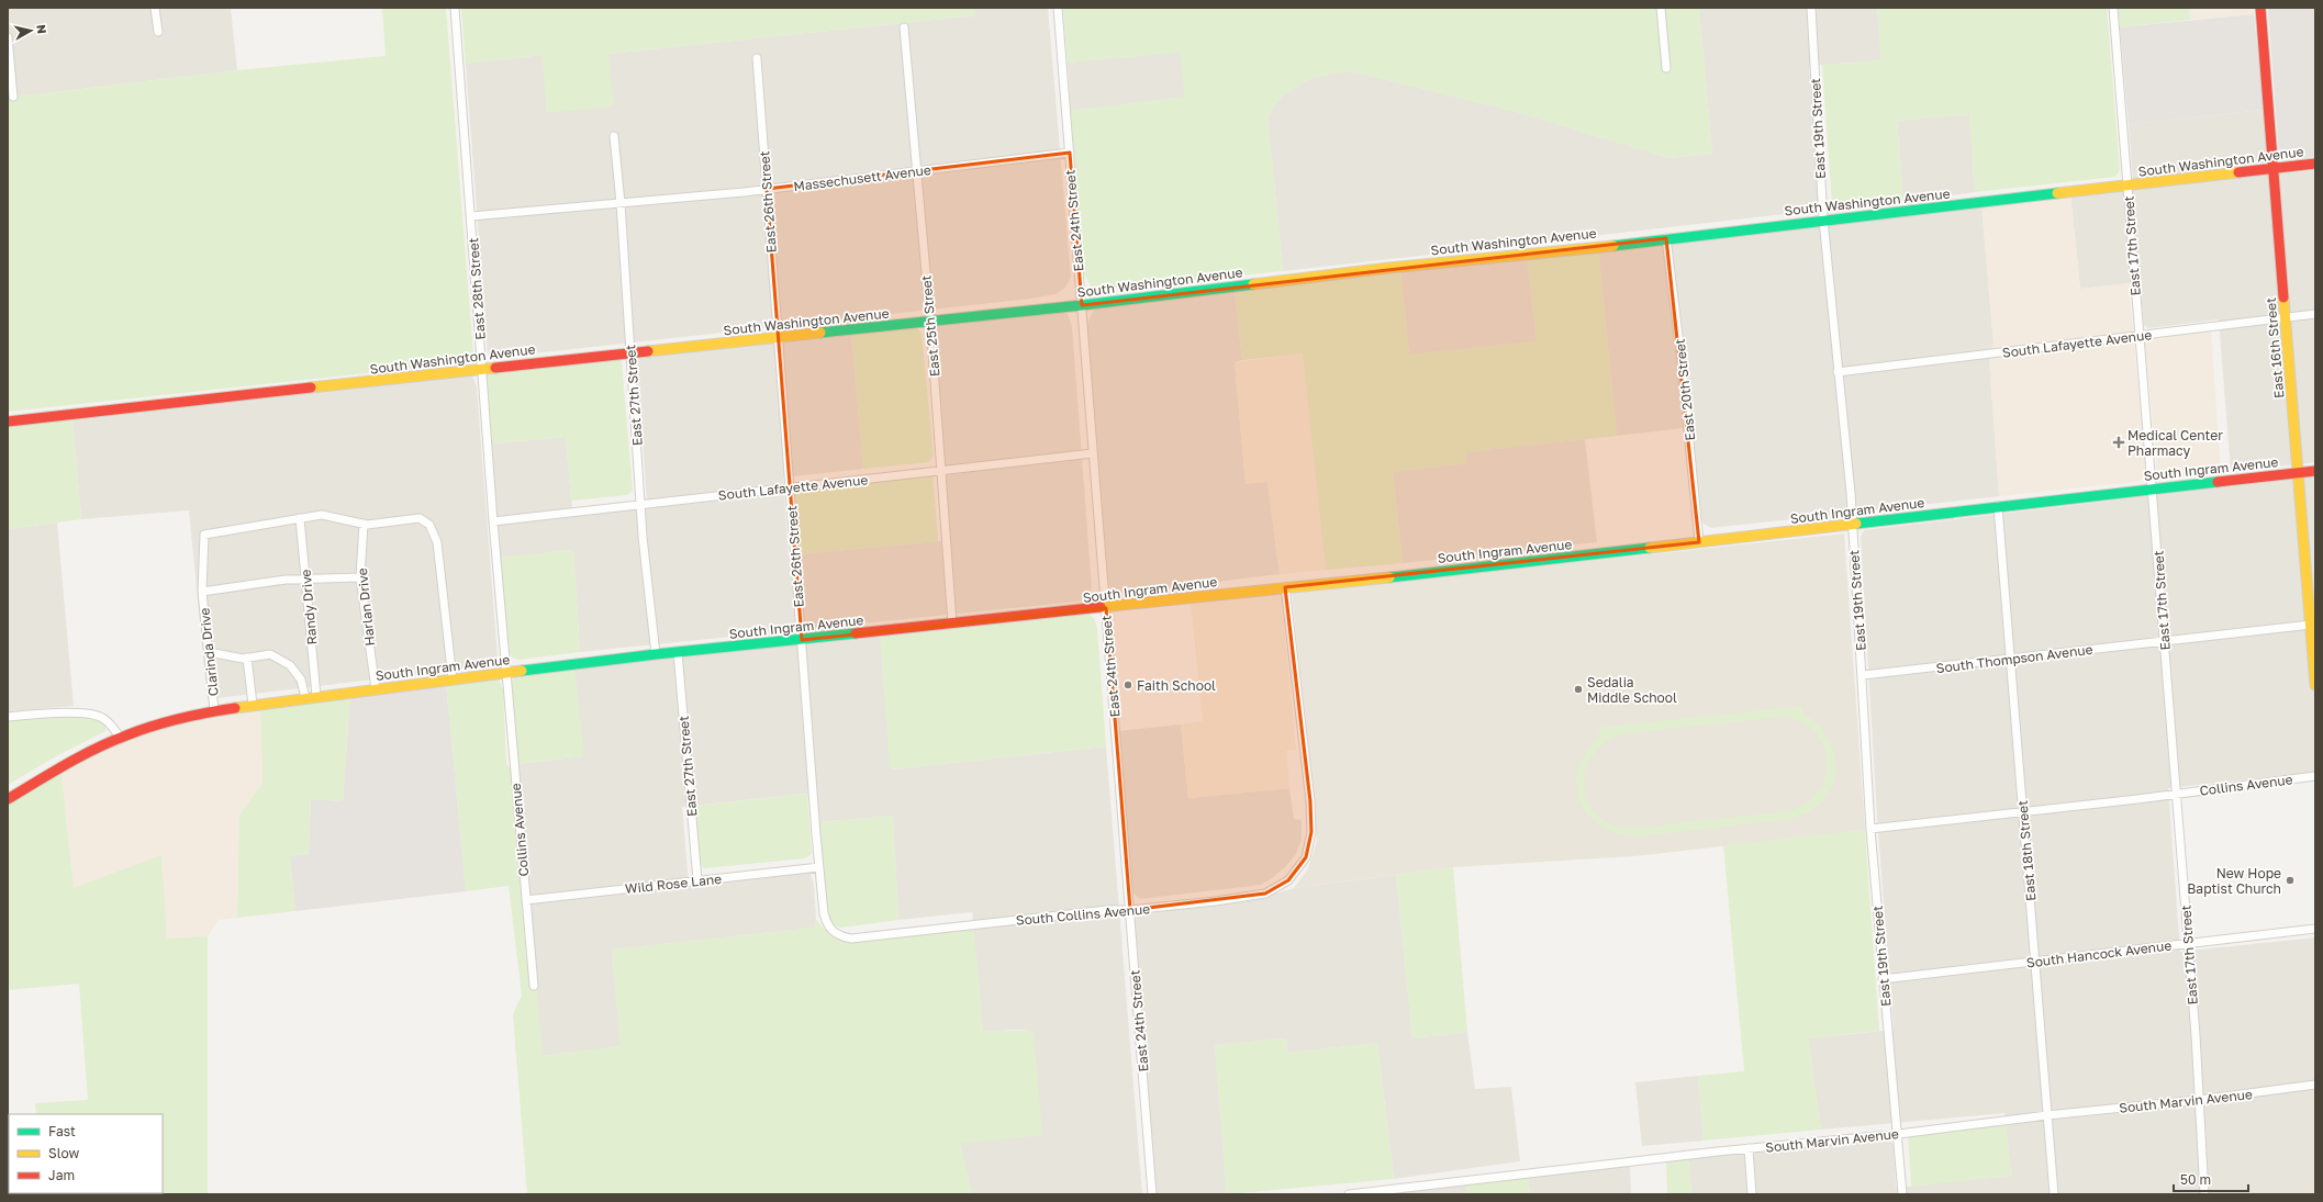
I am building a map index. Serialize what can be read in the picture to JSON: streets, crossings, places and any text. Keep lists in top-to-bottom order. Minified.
{"streets":{"main road":["South Washington Avenue","East 16th Street","South Ingram Avenue"],"street":["East 19th Street","Massechusett Avenue","East 26th Street","East 24th Street","East 17th Street","East 28th Street","East 25th Street","South Lafayette Avenue","East 20th Street","East 27th Street","Randy Drive","Harlan Drive","Clarinda Drive","South Thompson Avenue","Collins Avenue","East 18th Street","Wild Rose Lane","South Collins Avenue","South Hancock Avenue","South Marvin Avenue"]},"crossings":[["East 19th Street","South Washington Avenue"],["East 19th Street","South Lafayette Avenue"],["East 19th Street","South Ingram Avenue"],["East 19th Street","South Thompson Avenue"],["East 19th Street","South Hancock Avenue"],["East 19th Street","South Marvin Avenue"],["South Washington Avenue","East 26th Street"],["South Washington Avenue","East 24th Street"],["South Washington Avenue","East 17th Street"],["South Washington Avenue","East 28th Street"],["South Washington Avenue","East 25th Street"],["South Washington Avenue","East 16th Street"],["South Washington Avenue","East 20th Street"],["South Washington Avenue","East 27th Street"],["Massechusett Avenue","East 26th Street"],["Massechusett Avenue","East 24th Street"],["Massechusett Avenue","East 28th Street"],["Massechusett Avenue","East 25th Street"],["Massechusett Avenue","East 27th Street"],["East 26th Street","South Lafayette Avenue"],["East 26th Street","South Ingram Avenue"],["East 26th Street","Wild Rose Lane"],["East 26th Street","South Collins Avenue"],["East 24th Street","South Lafayette Avenue"],["East 24th Street","South Ingram Avenue"],["East 24th Street","South Collins Avenue"],["East 17th Street","South Lafayette Avenue"],["East 17th Street","South Ingram Avenue"],["East 17th Street","South Thompson Avenue"],["East 17th Street","Collins Avenue"],["East 17th Street","South Hancock Avenue"],["East 17th Street","South Marvin Avenue"],["East 28th Street","South Lafayette Avenue"],["East 28th Street","South Ingram Avenue"],["East 28th Street","Collins Avenue"],["East 25th Street","South Lafayette Avenue"],["East 25th Street","South Ingram Avenue"],["South Lafayette Avenue","East 16th Street"],["South Lafayette Avenue","East 27th Street"],["East 16th Street","South Ingram Avenue"],["East 16th Street","South Thompson Avenue"],["East 20th Street","South Ingram Avenue"],["East 27th Street","South Ingram Avenue"],["East 27th Street","Wild Rose Lane"],["South Ingram Avenue","Randy Drive"],["South Ingram Avenue","Harlan Drive"],["South Ingram Avenue","Clarinda Drive"],["South Ingram Avenue","Collins Avenue"],["South Ingram Avenue","East 18th Street"],["South Ingram Avenue","South Collins Avenue"],["Randy Drive","Clarinda Drive"],["Harlan Drive","Clarinda Drive"],["South Thompson Avenue","East 18th Street"],["Collins Avenue","Wild Rose Lane"],["East 18th Street","South Hancock Avenue"],["East 18th Street","South Marvin Avenue"]],"places":{"health":["Medical Center Pharmacy"],"other":["Faith School","Sedalia Middle School","New Hope Baptist Church"]},"legend":["Fast","Slow","Jam"],"scale_bar":"50 m","north":"right"}
